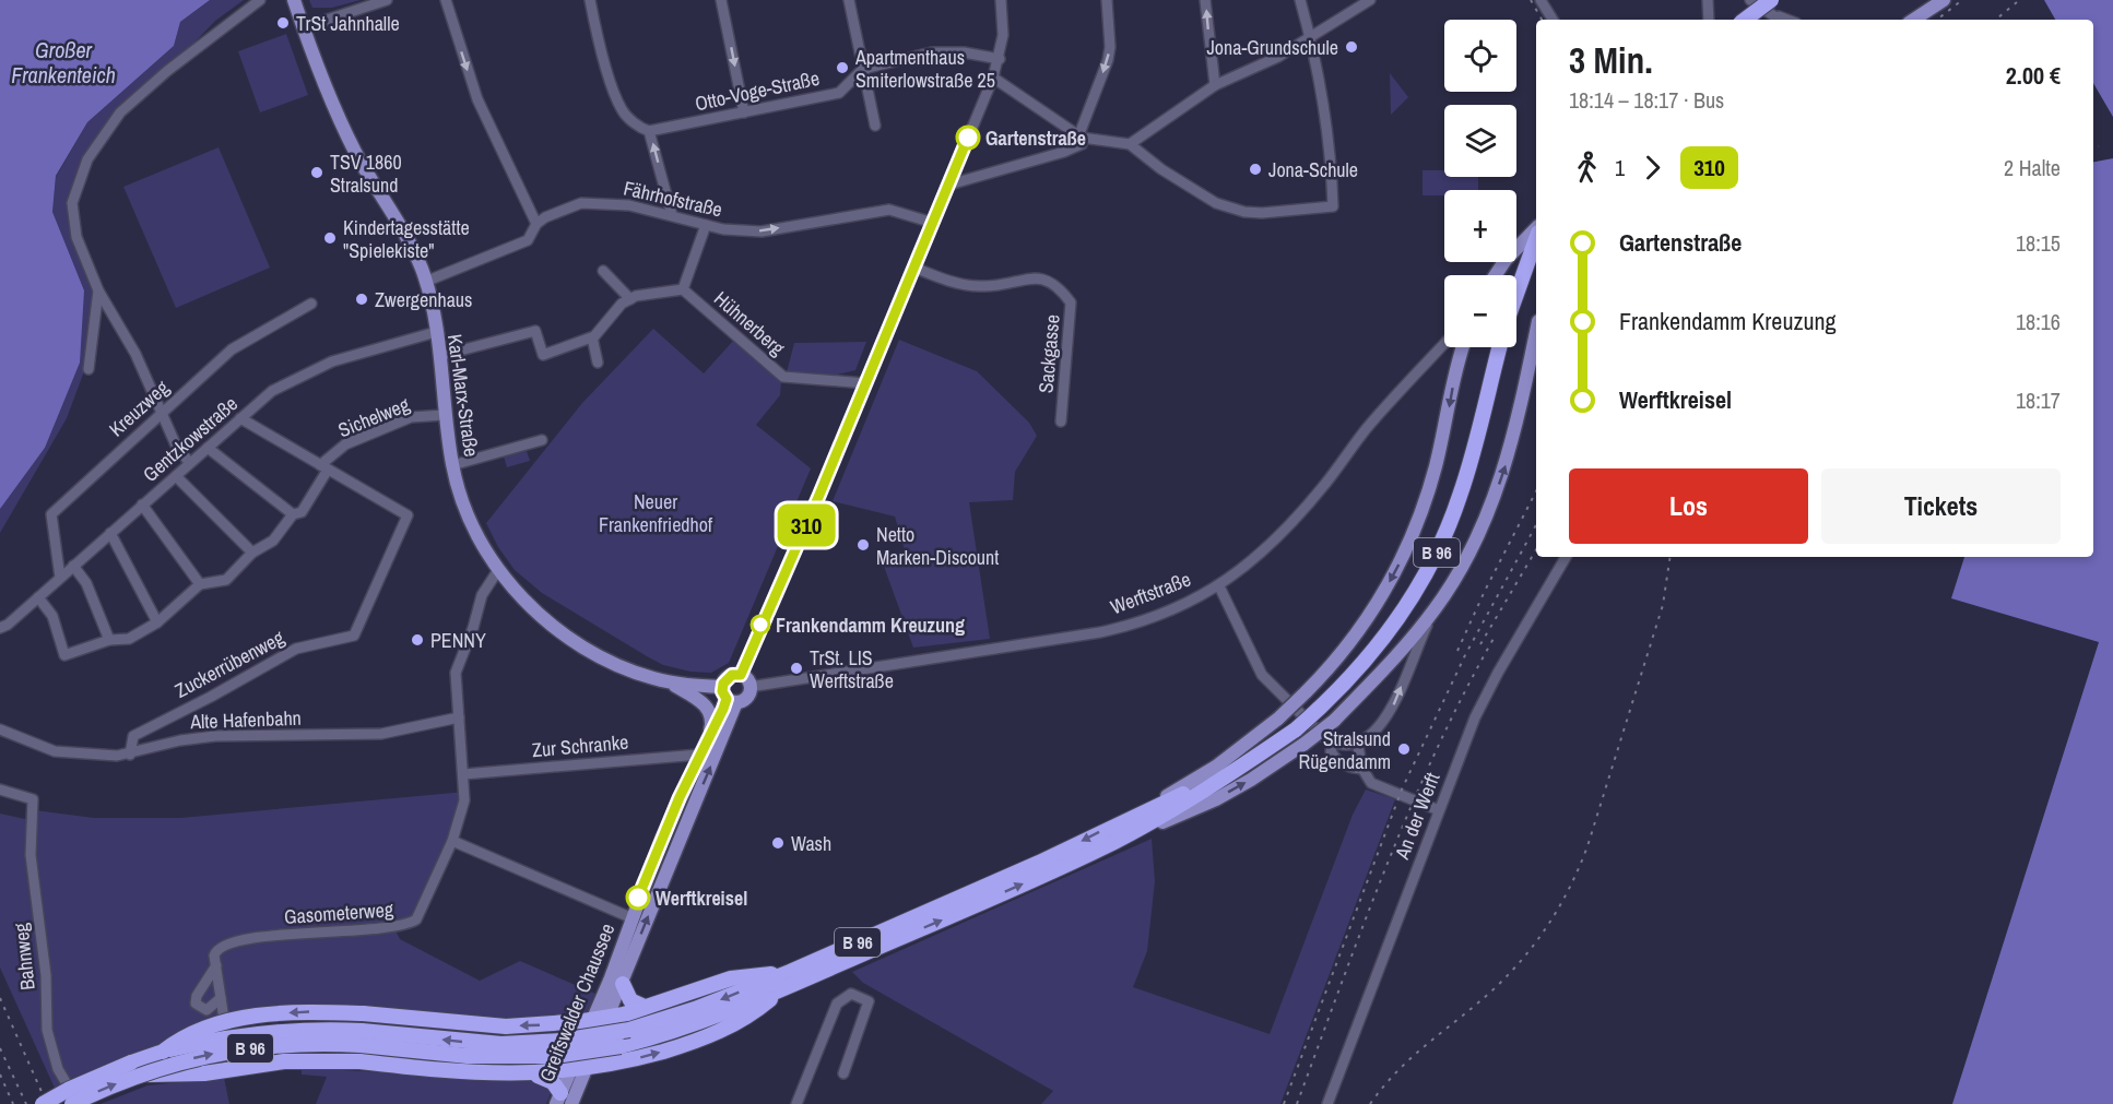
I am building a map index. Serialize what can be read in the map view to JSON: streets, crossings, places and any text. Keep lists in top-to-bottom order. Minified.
{"streets":{"highway":["B 96"],"main road":["Karl-Marx-Straße","Greifswalder Chaussee"],"street":["Otto-Voge-Straße","Fährhofstraße","Hühnerberg","Sackgasse","Kreuzweg","Sichelweg","Gentzkowstraße","Werftstraße","Zuckerrübenweg","Alte Hafenbahn","Zur Schranke","An der Werft","Gasometerweg","Bahnweg"]},"crossings":[["Fährhofstraße","Karl-Marx-Straße"],["Karl-Marx-Straße","Sichelweg"],["Karl-Marx-Straße","Gentzkowstraße"],["Karl-Marx-Straße","Werftstraße"],["Karl-Marx-Straße","Gasometerweg"],["Karl-Marx-Straße","Greifswalder Chaussee"],["Kreuzweg","Gentzkowstraße"],["Sichelweg","Zuckerrübenweg"],["Werftstraße","Greifswalder Chaussee"],["Zuckerrübenweg","Alte Hafenbahn"],["Alte Hafenbahn","Gasometerweg"],["Zur Schranke","Gasometerweg"],["Zur Schranke","Greifswalder Chaussee"]],"one_way":["Fährhofstraße"],"water":["Großer Frankenteich"],"parks":["Neuer Frankenfriedhof"],"places":["TrSt Jahnhalle","Jona-Grundschule","Apartmenthaus Smiterlowstraße 25","Gartenstraße","Jona-Schule","TSV 1860 Stralsund","Kindertagesstätte \"Spielekiste\"","Zwergenhaus","Netto Marken-Discount","Frankendamm Kreuzung","PENNY","TrSt. LIS Werftstraße","Stralsund Rügendamm","Wash","Werftkreisel"],"lines":["bus line 310"],"page":{"on_map":"310","map_buttons":["+","−"],"heading":["3 Min.","18:14 – 18:17 · Bus","2.00 €"],"legs":["1","310","2 Halte"],"list":[{"name":"Gartenstraße","value":"18:15"},{"name":"Frankendamm Kreuzung","value":"18:16"},{"name":"Werftkreisel","value":"18:17"}],"buttons":["Los","Tickets"]}}
